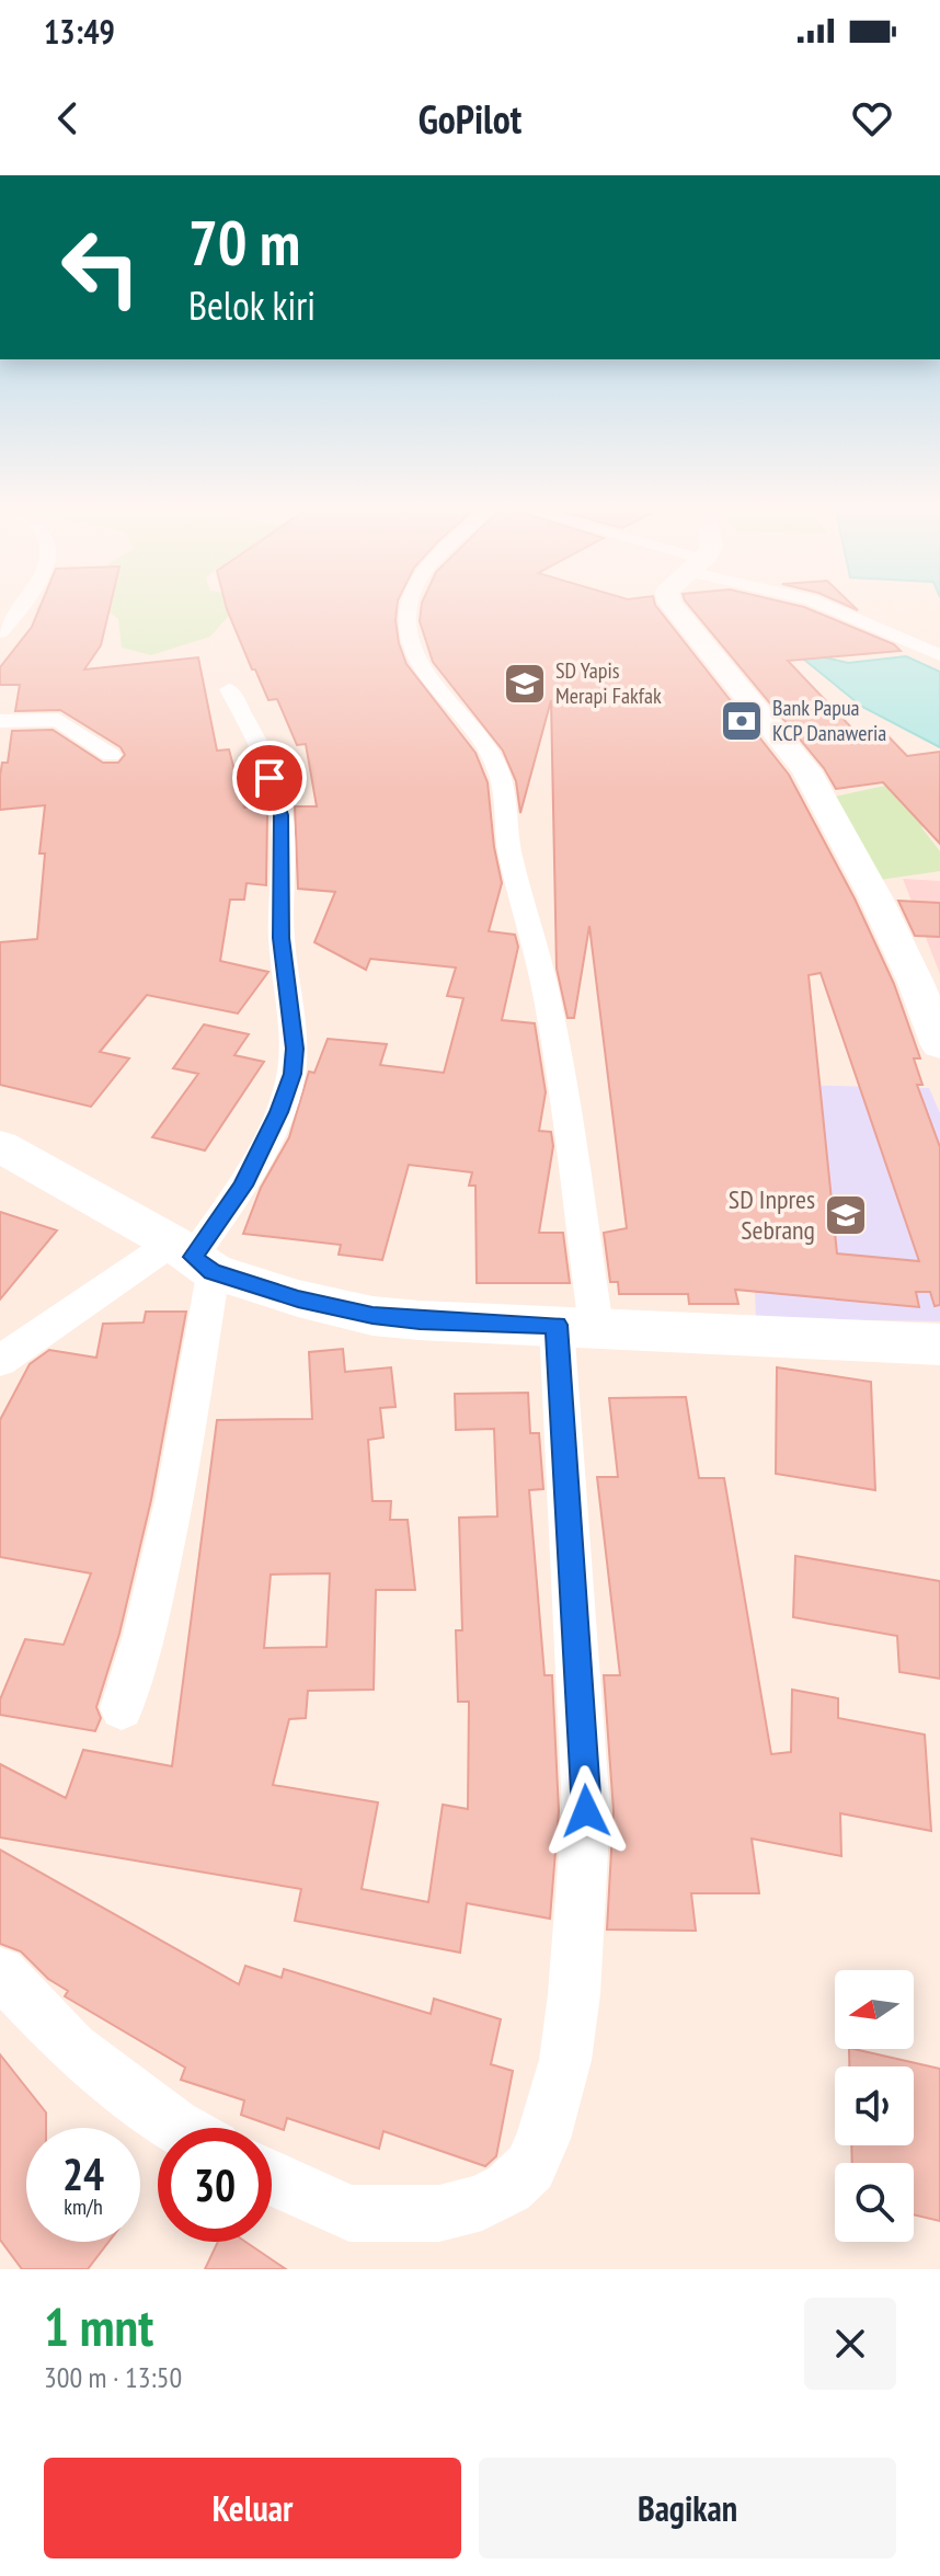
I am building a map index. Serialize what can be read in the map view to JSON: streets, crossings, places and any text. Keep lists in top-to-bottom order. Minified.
{"places":{"school or university":["SD Yapis Merapi Fakfak","SD Inpres Sebrang"],"bank":["Bank Papua KCP Danaweria"]},"north":"left","page":{"status":"13:49","header":"GoPilot","turn":["70 m","Belok kiri"],"speed":"24 km/h","limit":"30","heading":["1 mnt","300 m · 13:50"],"buttons":["Keluar","Bagikan"]}}
